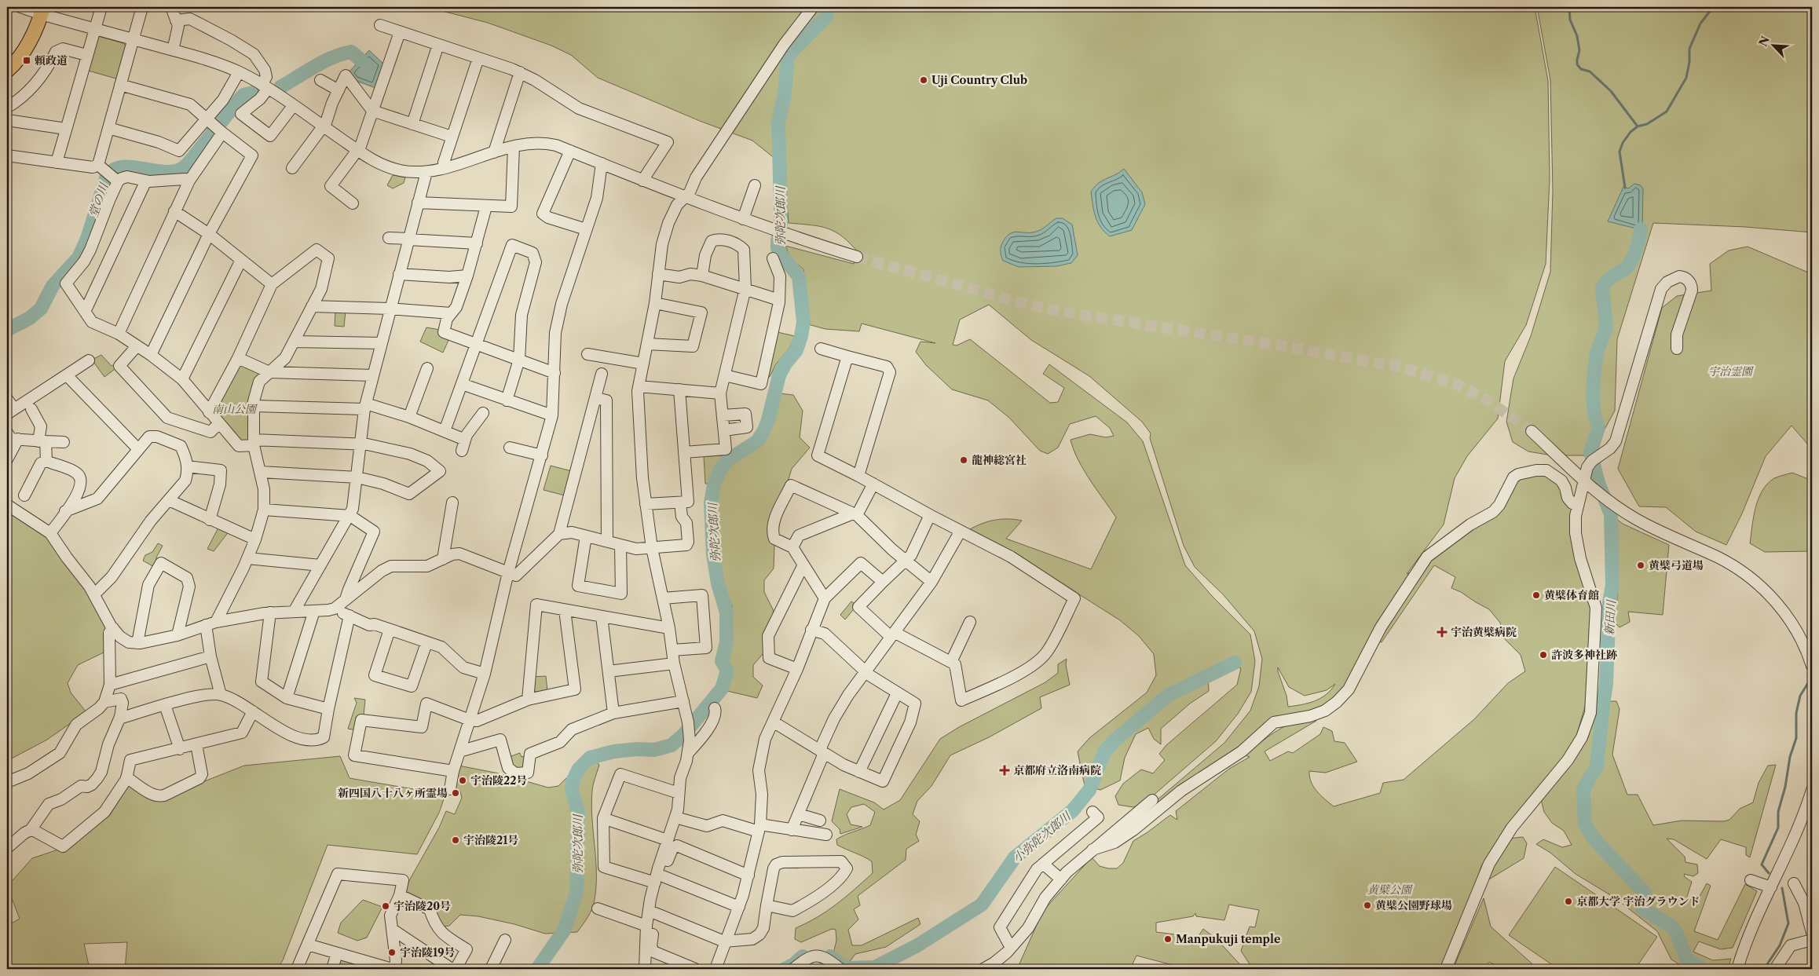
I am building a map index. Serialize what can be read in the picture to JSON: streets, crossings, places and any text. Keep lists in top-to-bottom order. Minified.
{"water":["堂の川","弥陀次郎川","新田川","小弥陀次郎川"],"parks":["宇治霊園","南山公園","黄檗公園"],"places":{"transit":["頼政道"],"other":["Uji Country Club","龍神総宮社","黄檗弓道場","黄檗体育館","許波多神社跡","宇治陵22号","新四国八十八ヶ所霊場","宇治陵21号","京都大学 宇治グラウンド","黄檗公園野球場","宇治陵20号","Manpukuji temple","宇治陵19号"],"health":["宇治黄檗病院","京都府立洛南病院"]},"north":"top left"}
